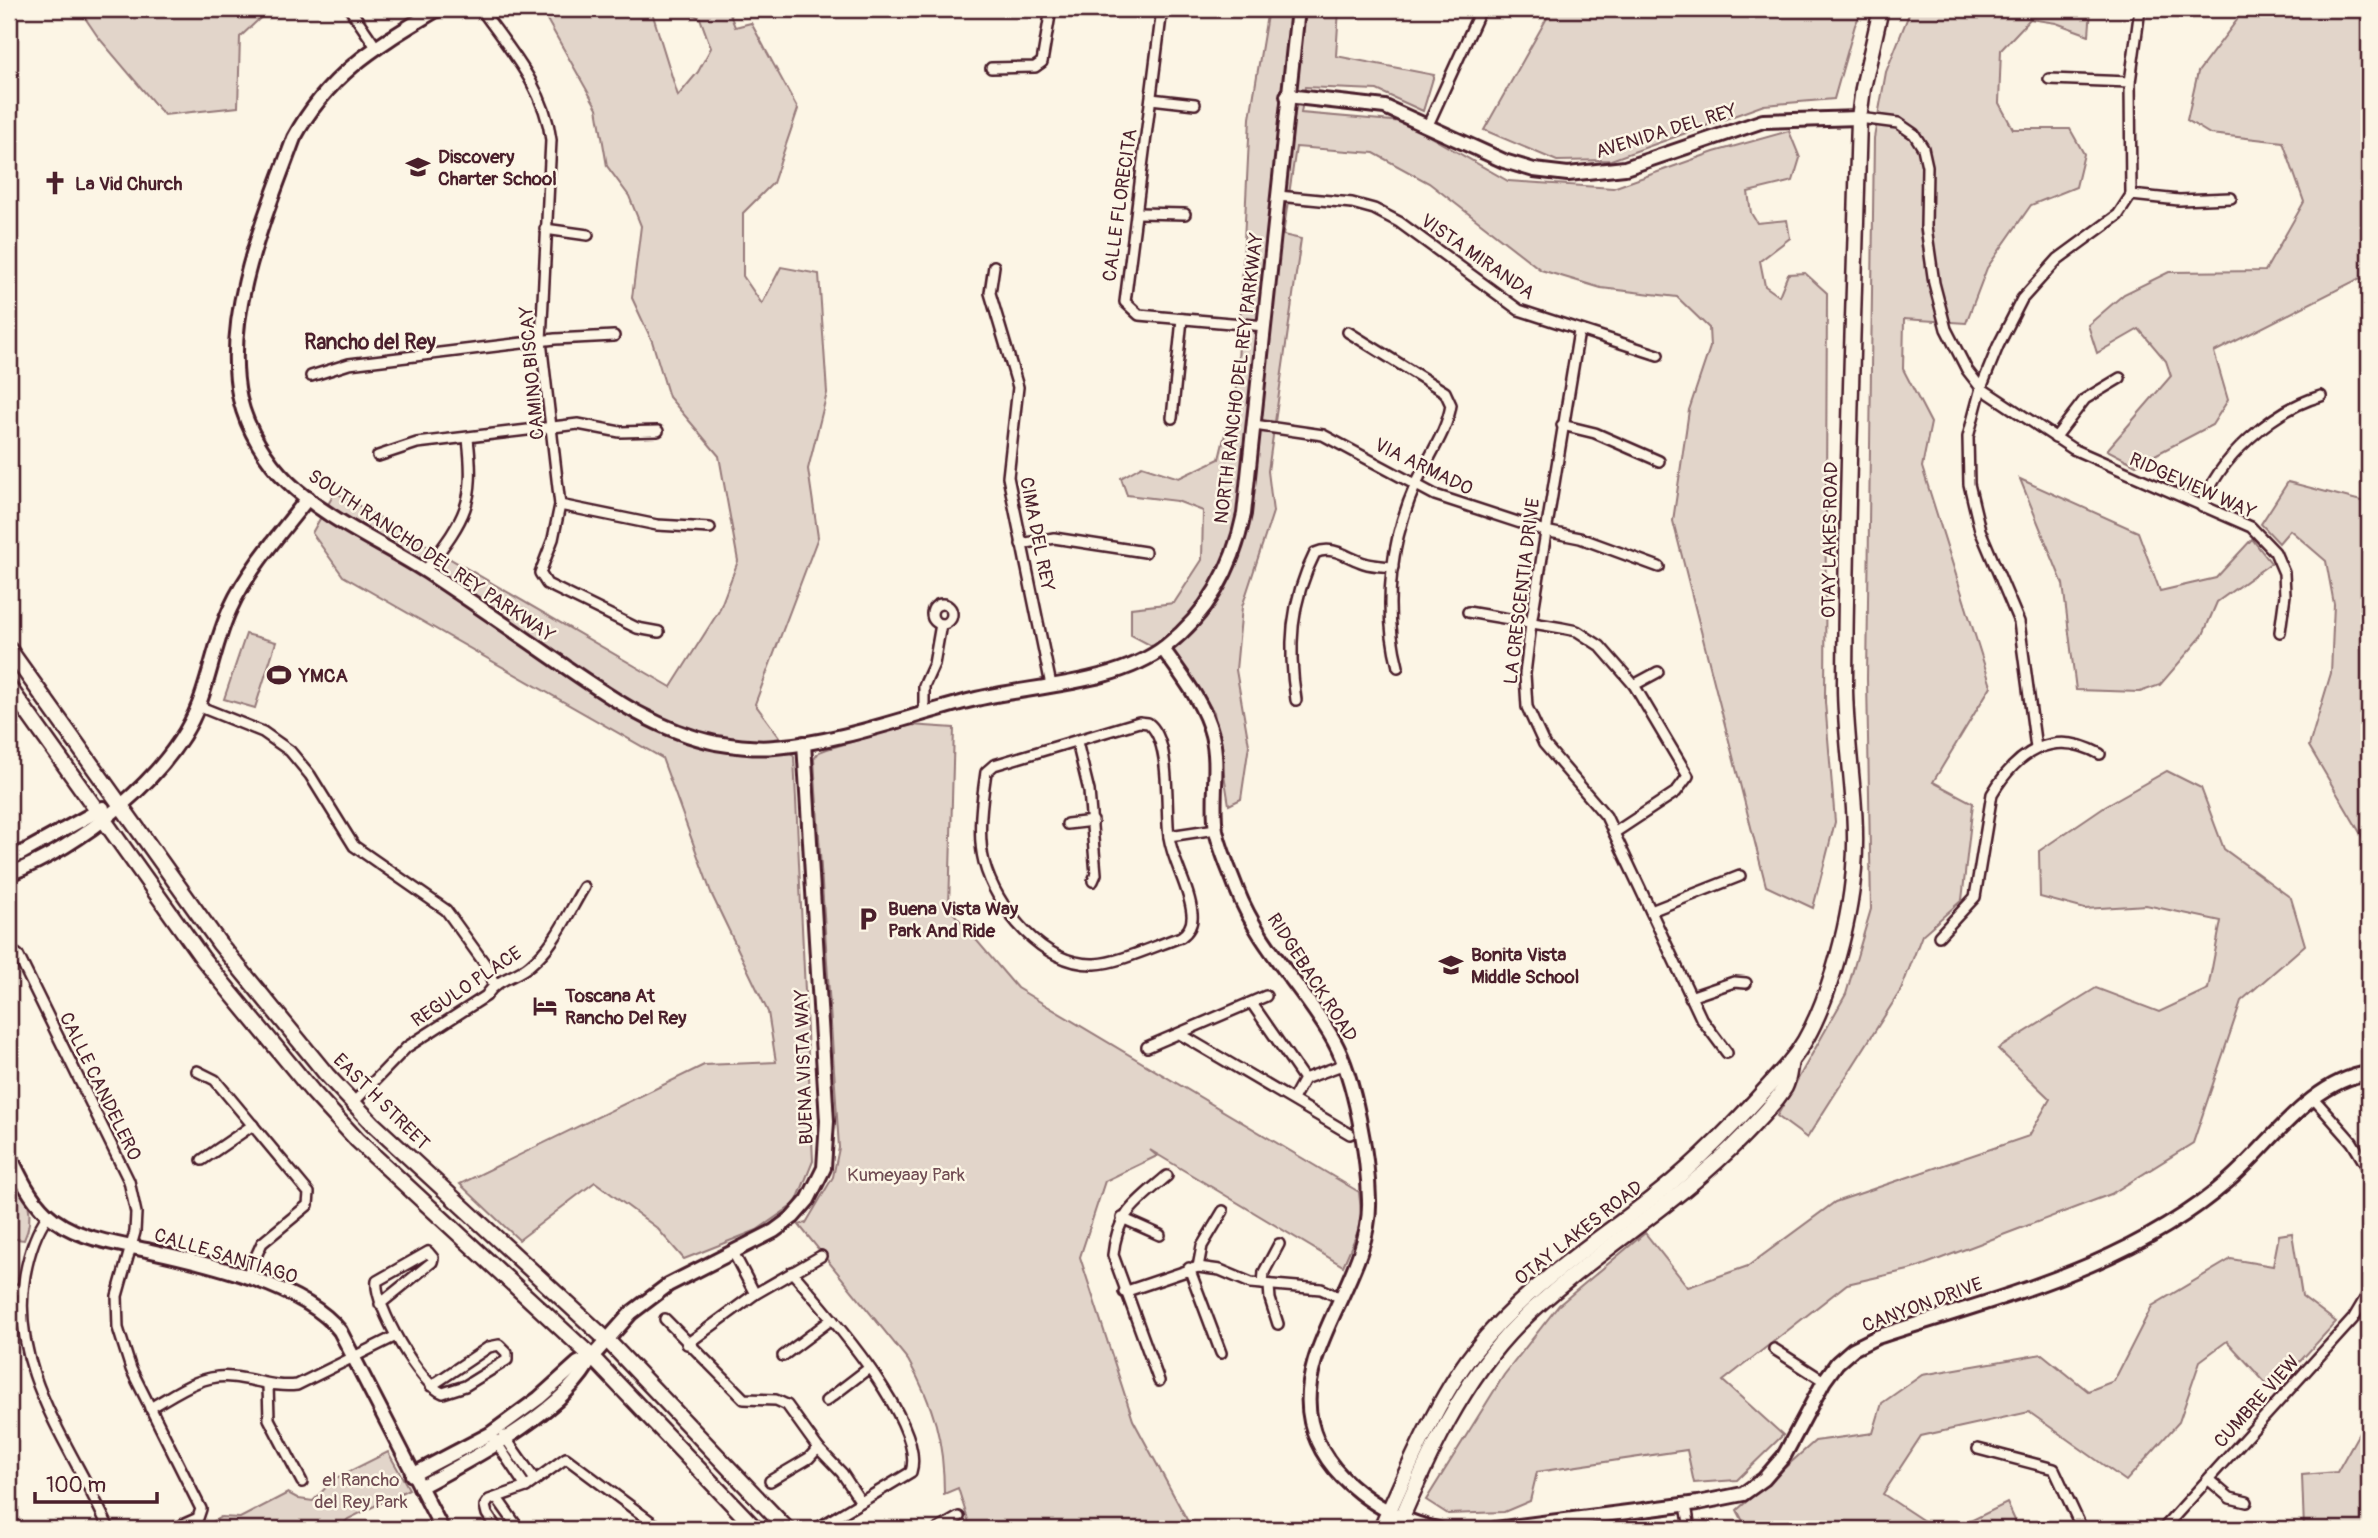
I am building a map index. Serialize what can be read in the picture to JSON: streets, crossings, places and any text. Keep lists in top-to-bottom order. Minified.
{"streets":{"main road":["OTAY LAKES ROAD","EAST H STREET"],"street":["AVENIDA DEL REY","CALLE FLORECITA","VISTA MIRANDA","CAMINO BISCAY","NORTH RANCHO DEL REY PARKWAY","VIA ARMADO","RIDGEVIEW WAY","CIMA DEL REY","SOUTH RANCHO DEL REY PARKWAY","LA CRESCENTIA DRIVE","RIDGEBACK ROAD","REGULO PLACE","BUENA VISTA WAY","CALLE CANDELERO","CALLE SANTIAGO","CANYON DRIVE","CUMBRE VIEW"]},"crossings":[["AVENIDA DEL REY","NORTH RANCHO DEL REY PARKWAY"],["AVENIDA DEL REY","RIDGEVIEW WAY"],["AVENIDA DEL REY","OTAY LAKES ROAD"],["CALLE FLORECITA","NORTH RANCHO DEL REY PARKWAY"],["VISTA MIRANDA","NORTH RANCHO DEL REY PARKWAY"],["VISTA MIRANDA","LA CRESCENTIA DRIVE"],["NORTH RANCHO DEL REY PARKWAY","VIA ARMADO"],["NORTH RANCHO DEL REY PARKWAY","CIMA DEL REY"],["NORTH RANCHO DEL REY PARKWAY","SOUTH RANCHO DEL REY PARKWAY"],["NORTH RANCHO DEL REY PARKWAY","RIDGEBACK ROAD"],["NORTH RANCHO DEL REY PARKWAY","BUENA VISTA WAY"],["VIA ARMADO","LA CRESCENTIA DRIVE"],["RIDGEVIEW WAY","OTAY LAKES ROAD"],["OTAY LAKES ROAD","RIDGEBACK ROAD"],["SOUTH RANCHO DEL REY PARKWAY","BUENA VISTA WAY"],["REGULO PLACE","EAST H STREET"],["BUENA VISTA WAY","EAST H STREET"],["BUENA VISTA WAY","CALLE SANTIAGO"],["CALLE CANDELERO","CALLE SANTIAGO"]],"districts":["Rancho del Rey"],"parks":["Kumeyaay Park","el Rancho del Rey Park"],"places":{"school or university":["Discovery Charter School","Bonita Vista Middle School"],"church":["La Vid Church"],"sports":["YMCA"],"parking":["Buena Vista Way Park And Ride"],"hotel":["Toscana At Rancho Del Rey"]},"scale_bar":"100 m"}
